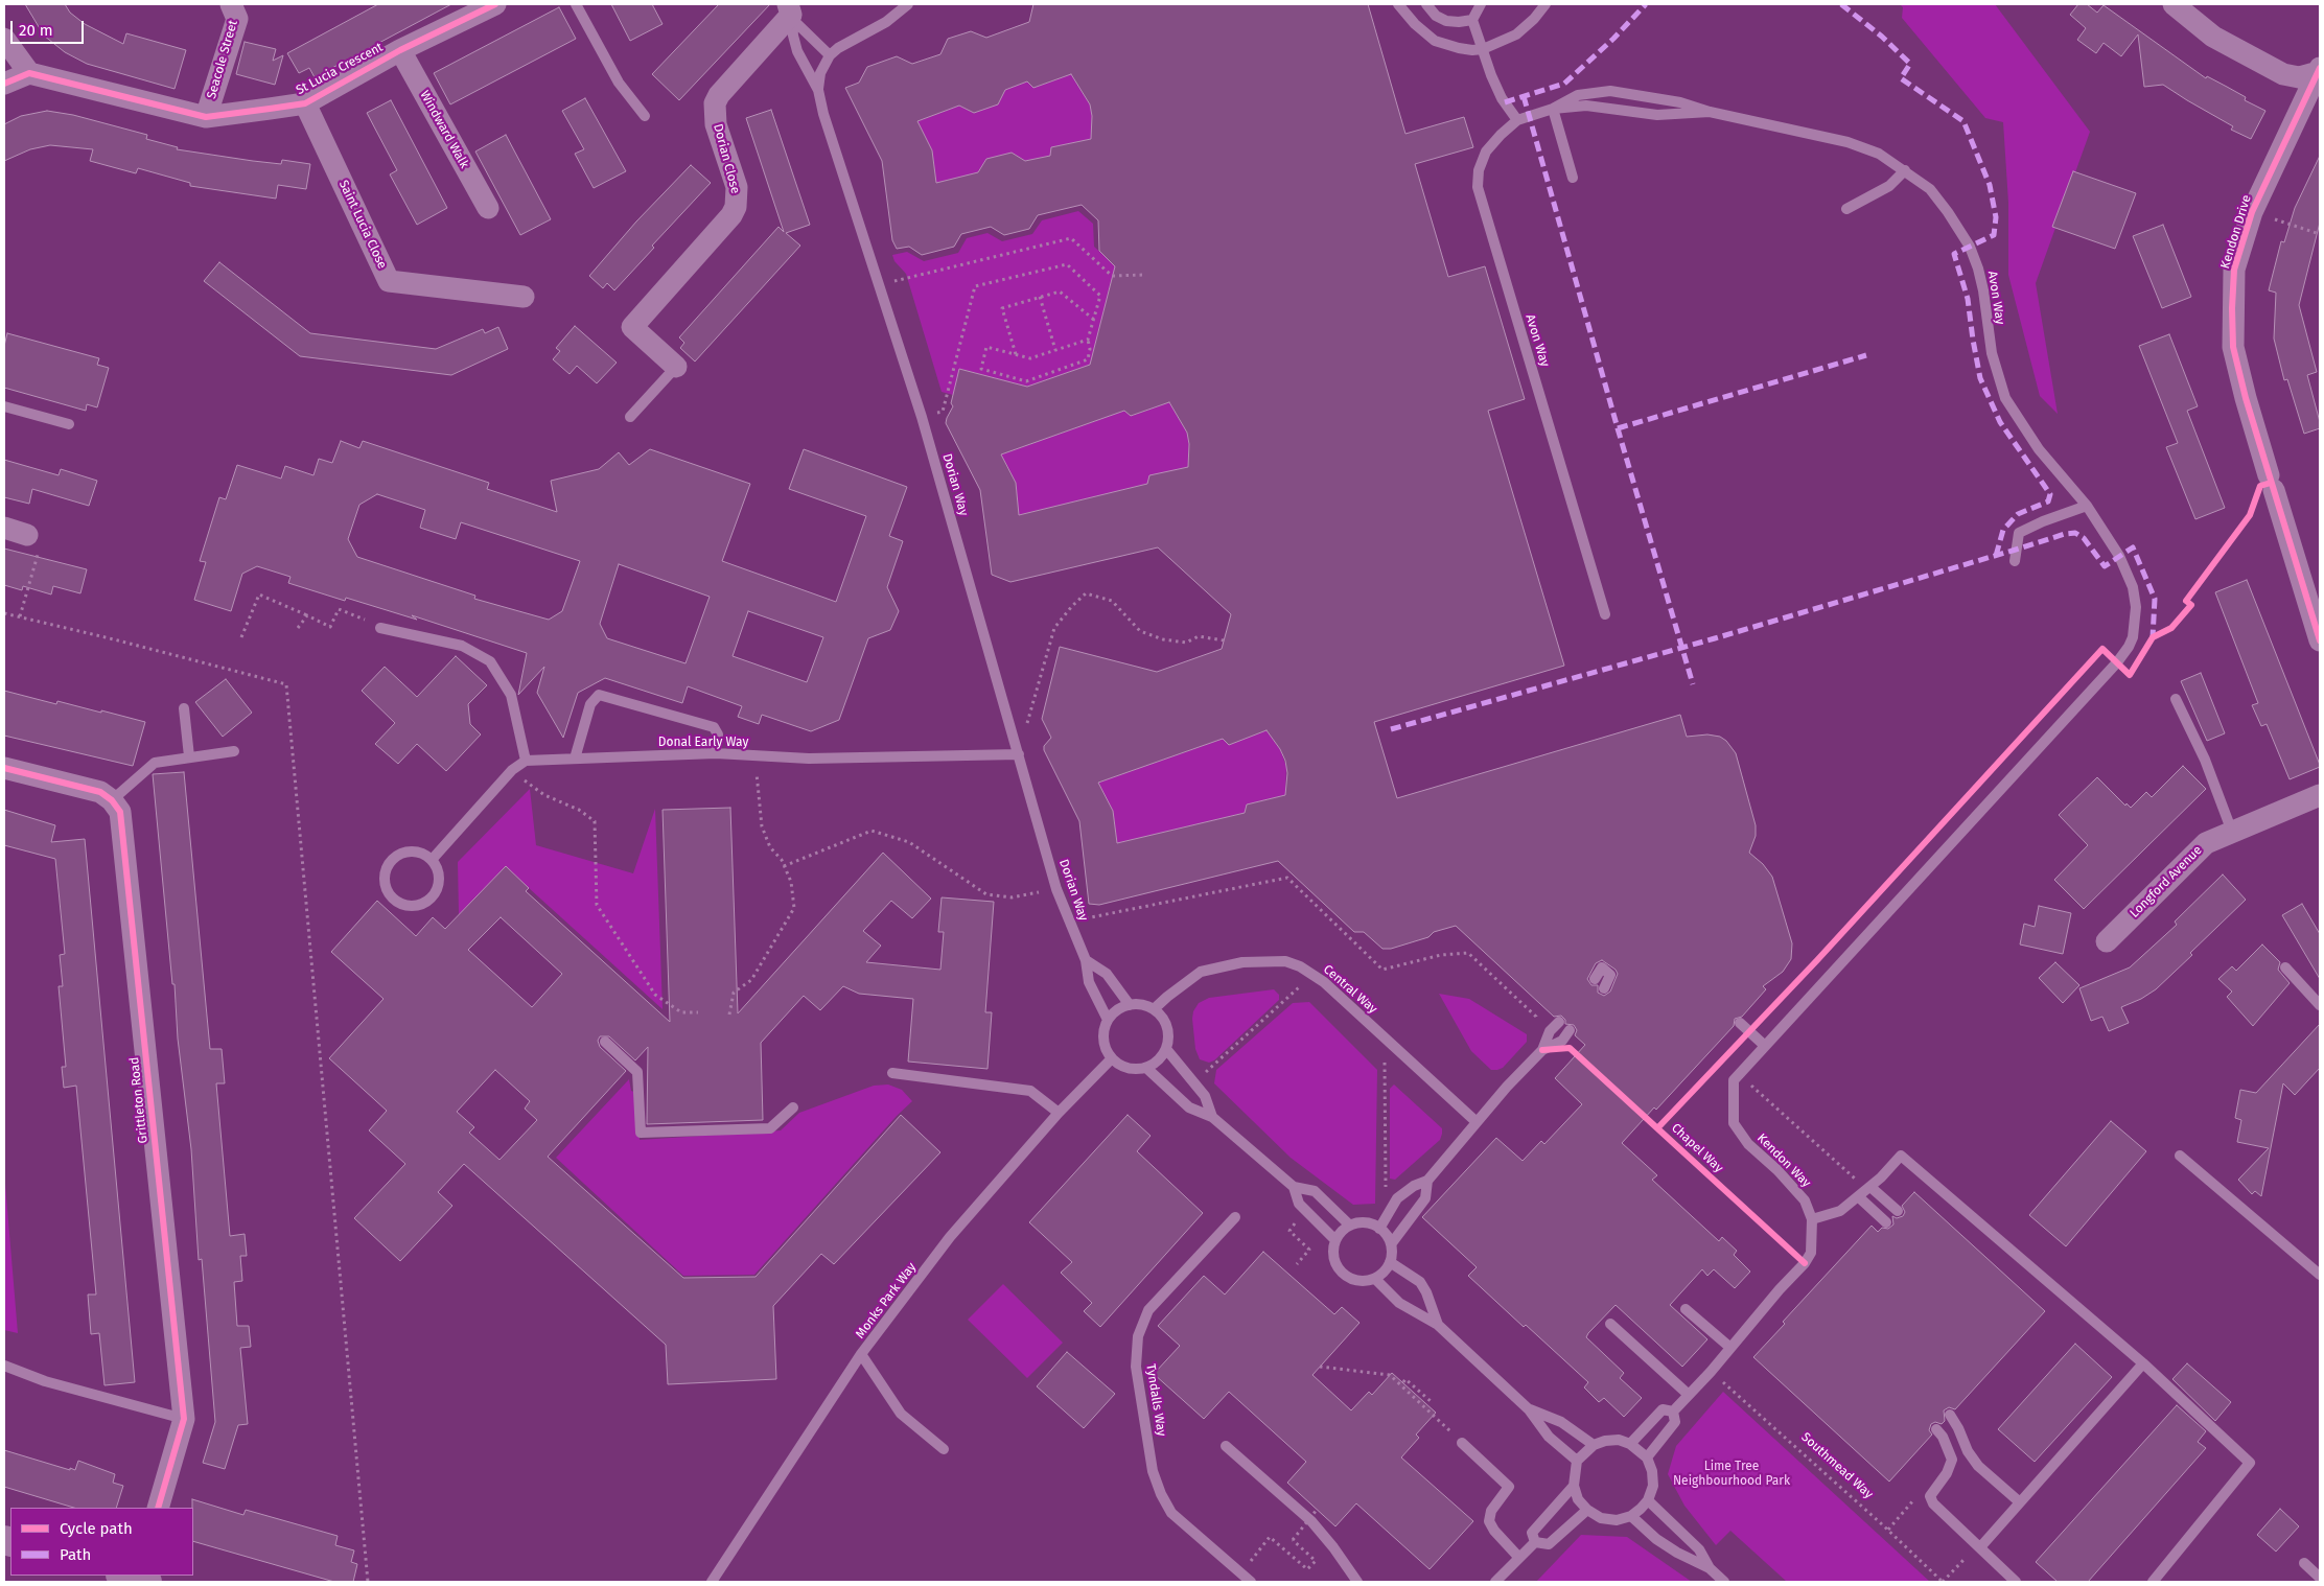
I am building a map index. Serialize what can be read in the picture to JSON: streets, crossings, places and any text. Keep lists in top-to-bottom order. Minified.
{"streets":{"street":["Seacole Street","St Lucia Crescent","Windward Walk","Dorian Close","Saint Lucia Close","Kendon Drive","Longford Avenue","Grittleton Road"],"lane":["Avon Way","Dorian Way","Donal Early Way","Central Way","Kendon Way","Monks Park Way","Tyndalls Way"],"path":["Southmead Way"],"cycle path":["Chapel Way"]},"crossings":[["Seacole Street","St Lucia Crescent"],["St Lucia Crescent","Windward Walk"],["St Lucia Crescent","Saint Lucia Close"],["Dorian Close","Dorian Way"],["Avon Way","Kendon Way"],["Dorian Way","Donal Early Way"],["Dorian Way","Central Way"],["Dorian Way","Monks Park Way"],["Central Way","Monks Park Way"],["Chapel Way","Kendon Way"],["Kendon Way","Southmead Way"]],"parks":["Lime Tree Neighbourhood Park"],"legend":["Cycle path","Path"],"scale_bar":"20 m"}
